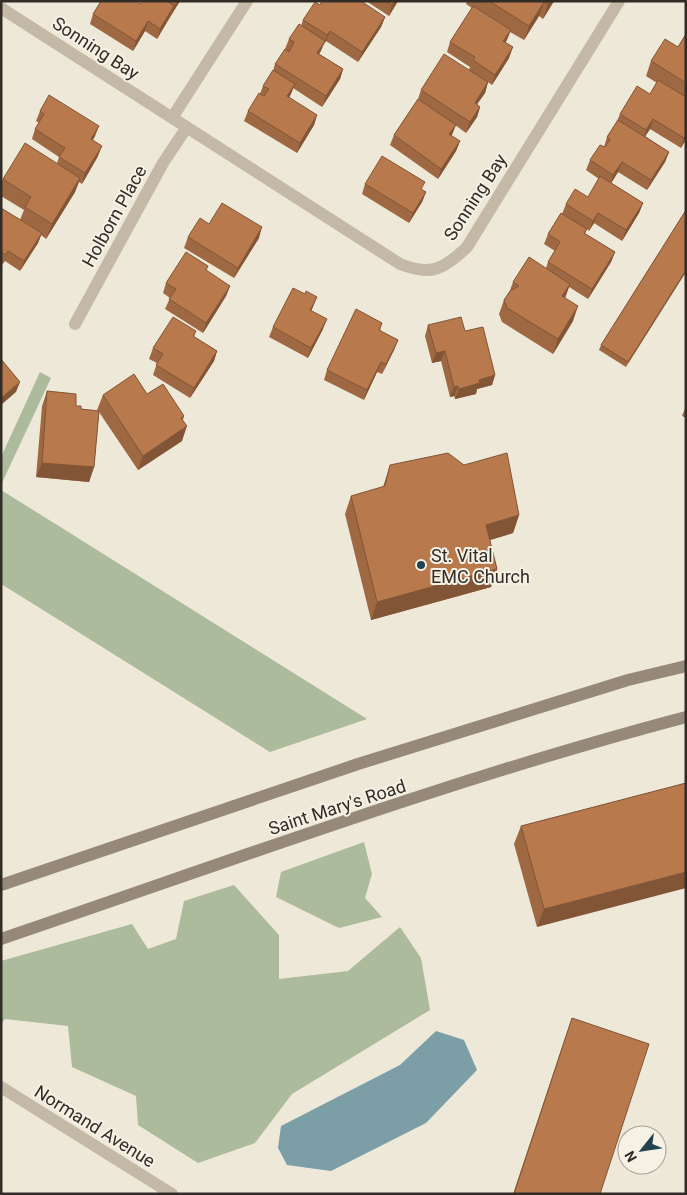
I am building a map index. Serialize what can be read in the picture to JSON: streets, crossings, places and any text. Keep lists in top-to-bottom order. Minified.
{"streets":{"main road":["Saint Mary's Road"],"street":["Sonning Bay","Holborn Place","Normand Avenue"]},"crossings":[["Sonning Bay","Holborn Place"]],"places":["St. Vital EMC Church"],"north":"bottom left"}
